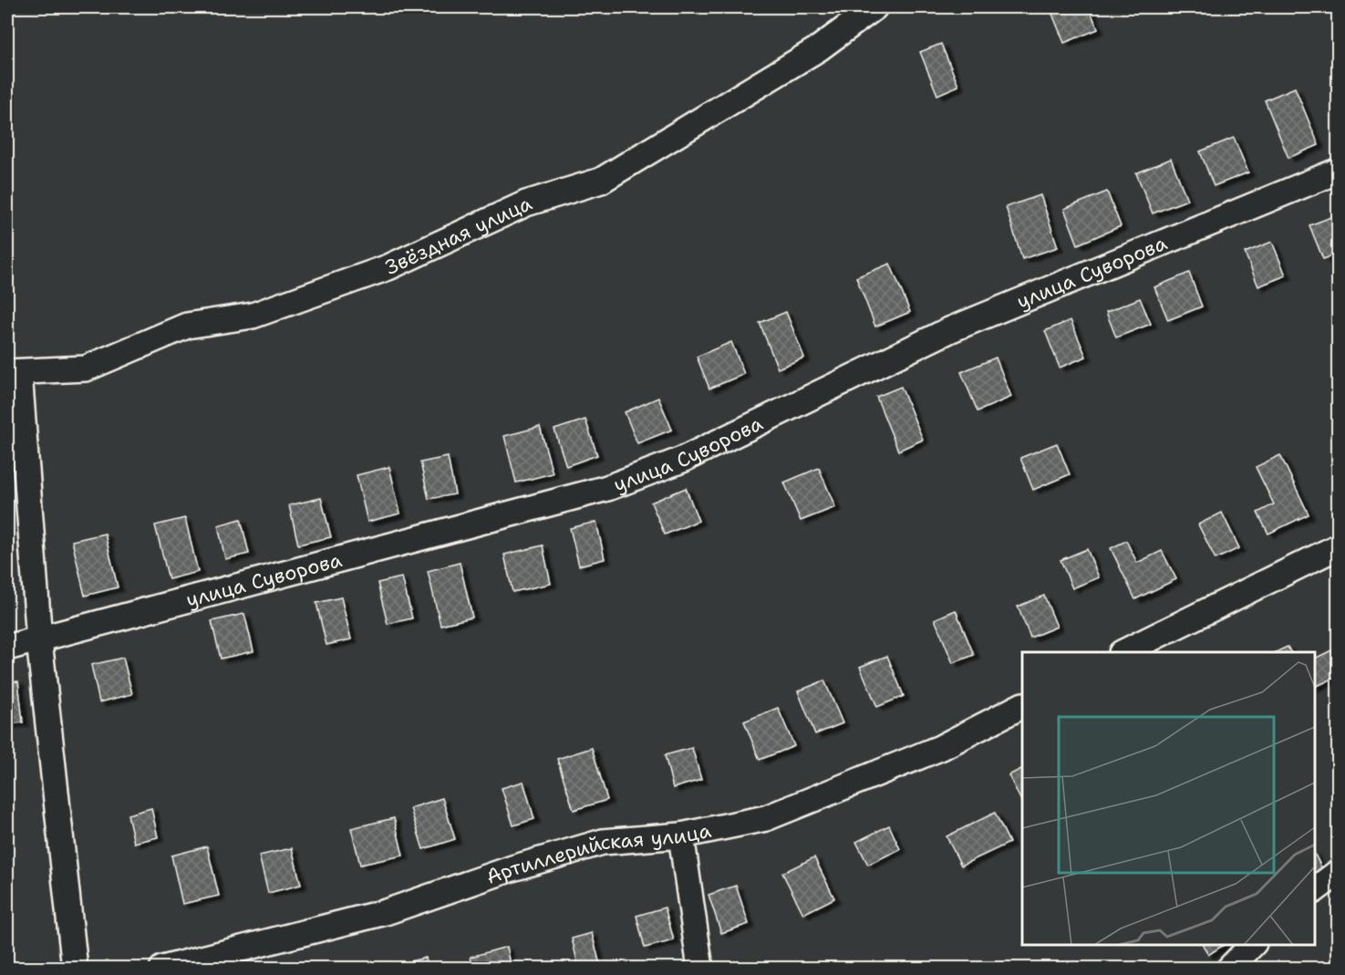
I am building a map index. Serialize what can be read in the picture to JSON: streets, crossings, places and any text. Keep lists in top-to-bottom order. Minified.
{"streets":{"street":["Звёздная улица","улица Суворова","Артиллерийская улица"]}}
